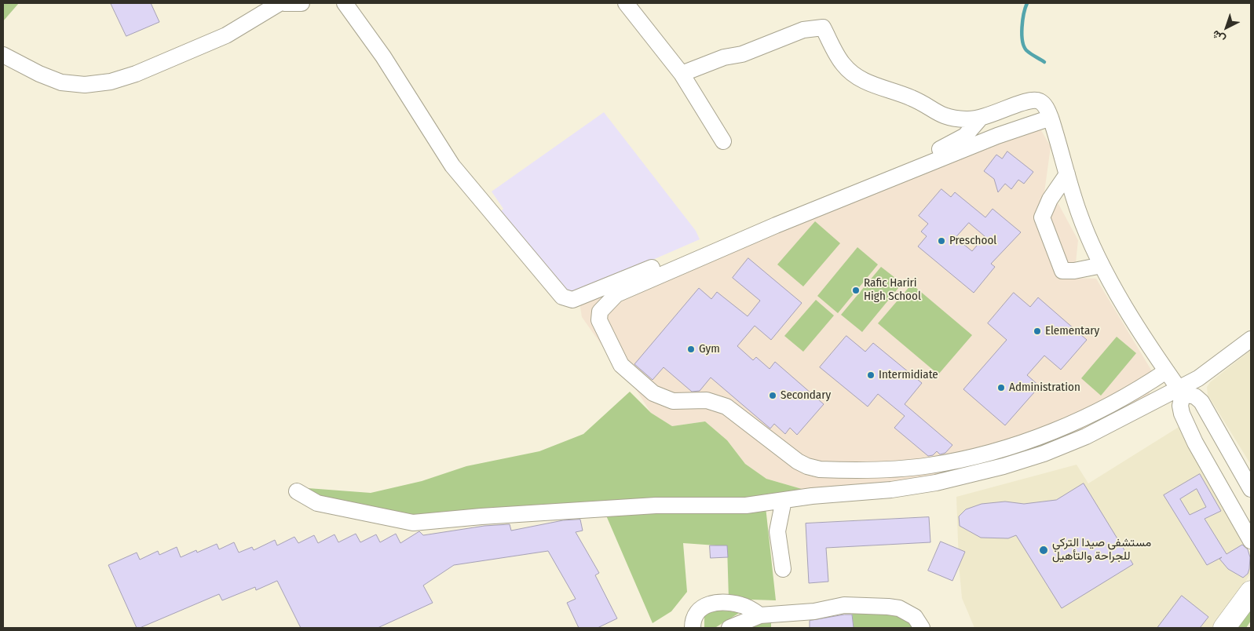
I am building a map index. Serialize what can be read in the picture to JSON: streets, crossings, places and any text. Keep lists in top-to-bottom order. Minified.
{"places":["Preschool","Rafic Hariri High School","Elementary","Gym","Intermidiate","Administration","Secondary","مستشفى صيدا التركي للجراحة والتأهيل"],"north":"bottom left"}
